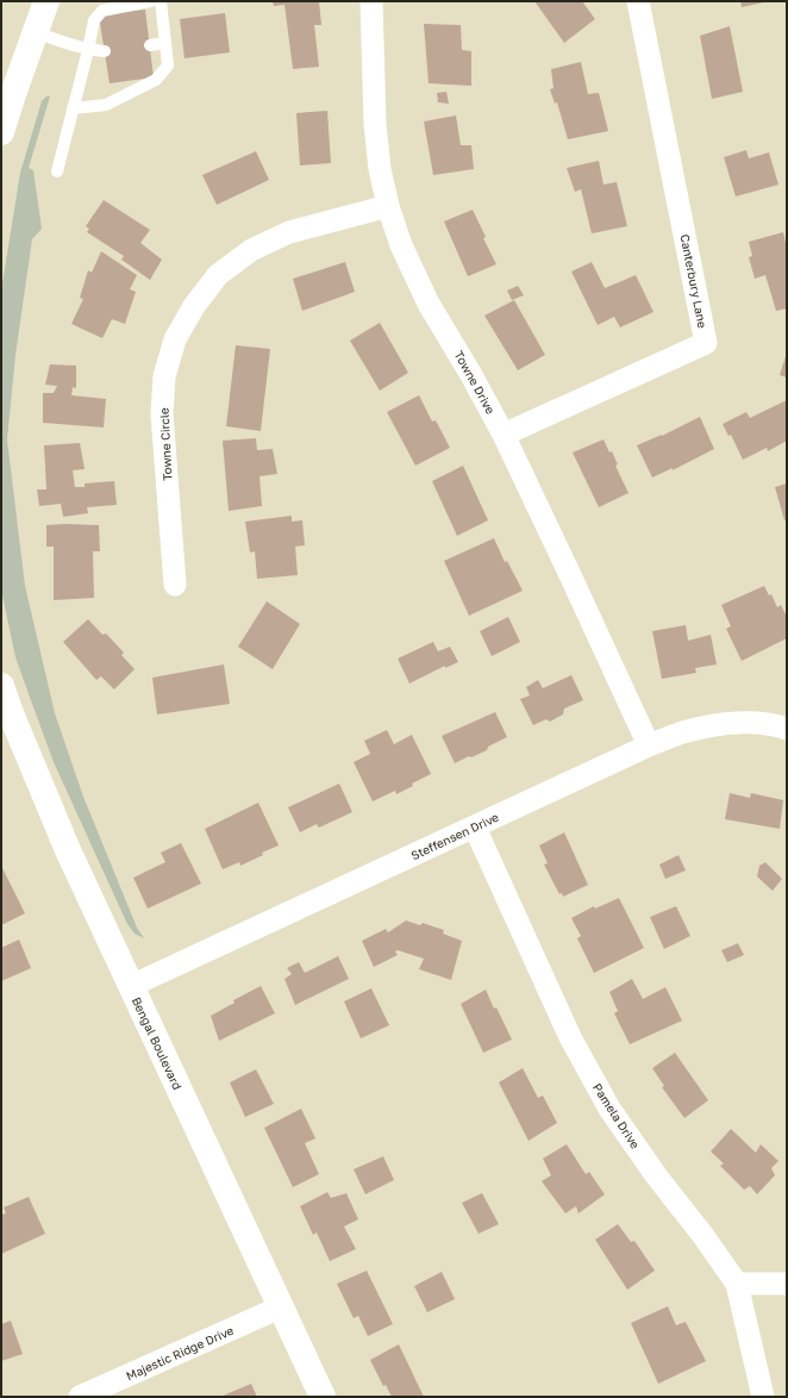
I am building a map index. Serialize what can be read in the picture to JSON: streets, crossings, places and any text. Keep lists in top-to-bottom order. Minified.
{"streets":{"main road":["Bengal Boulevard"],"street":["Canterbury Lane","Towne Drive","Towne Circle","Steffensen Drive","Pamela Drive","Majestic Ridge Drive"]},"crossings":[["Canterbury Lane","Towne Drive"],["Towne Drive","Towne Circle"],["Towne Drive","Steffensen Drive"],["Steffensen Drive","Bengal Boulevard"],["Steffensen Drive","Pamela Drive"],["Bengal Boulevard","Majestic Ridge Drive"]]}
